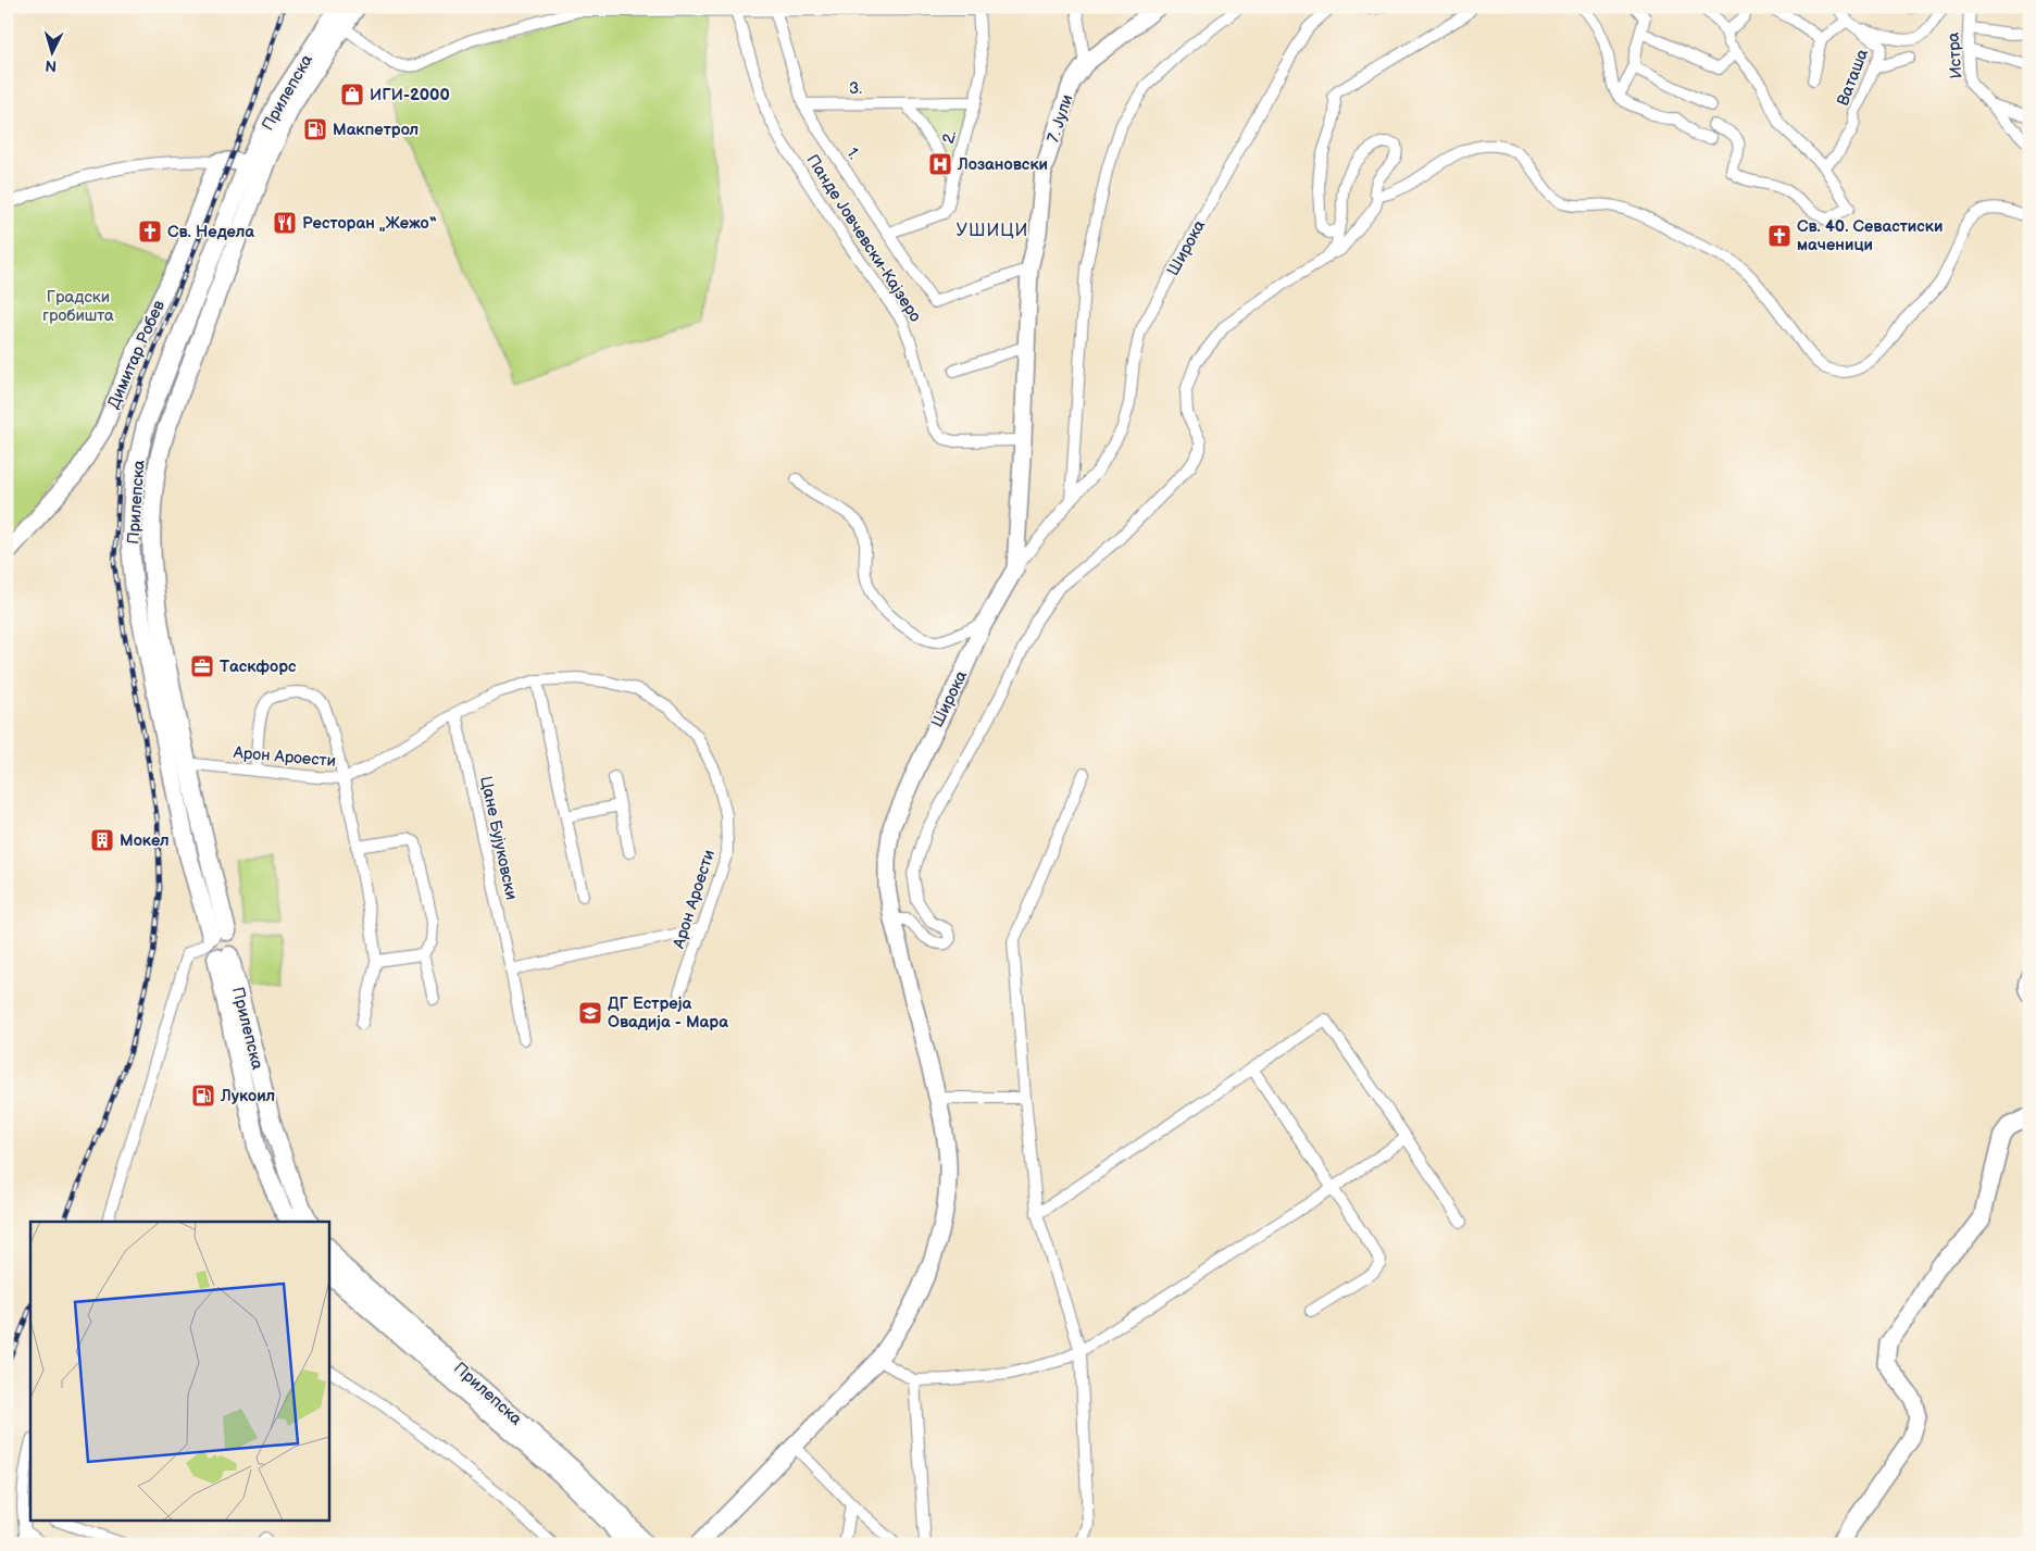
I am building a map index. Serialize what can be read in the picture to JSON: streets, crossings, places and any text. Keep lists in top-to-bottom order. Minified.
{"streets":{"main road":["Прилепска"],"street":["Истра","Ваташа","3.","7. Јули","2.","1.","Панде Јовчевски-Кајзеро","Широка","Димитар Робев","Арон Ароести","Цане Бујуковски"]},"crossings":[["3.","2."],["3.","1."],["Прилепска","Арон Ароести"],["7. Јули","1."],["7. Јули","Панде Јовчевски-Кајзеро"],["7. Јули","Широка"],["2.","1."],["Арон Ароести","Цане Бујуковски"]],"districts":["УШИЦИ"],"parks":["Градски гробишта"],"places":{"shop":["ИГИ-2000"],"fuel station":["Макпетрол","Лукоил"],"hospital":["Лозановски"],"restaurant":["Ресторан „Жежо“"],"church":["Св. Недела","Св. 40. Севастиски маченици"],"office":["Таскфорс"],"building":["Мокел"],"school or university":["ДГ Естреја Овадија - Мара"]},"north":"bottom"}
